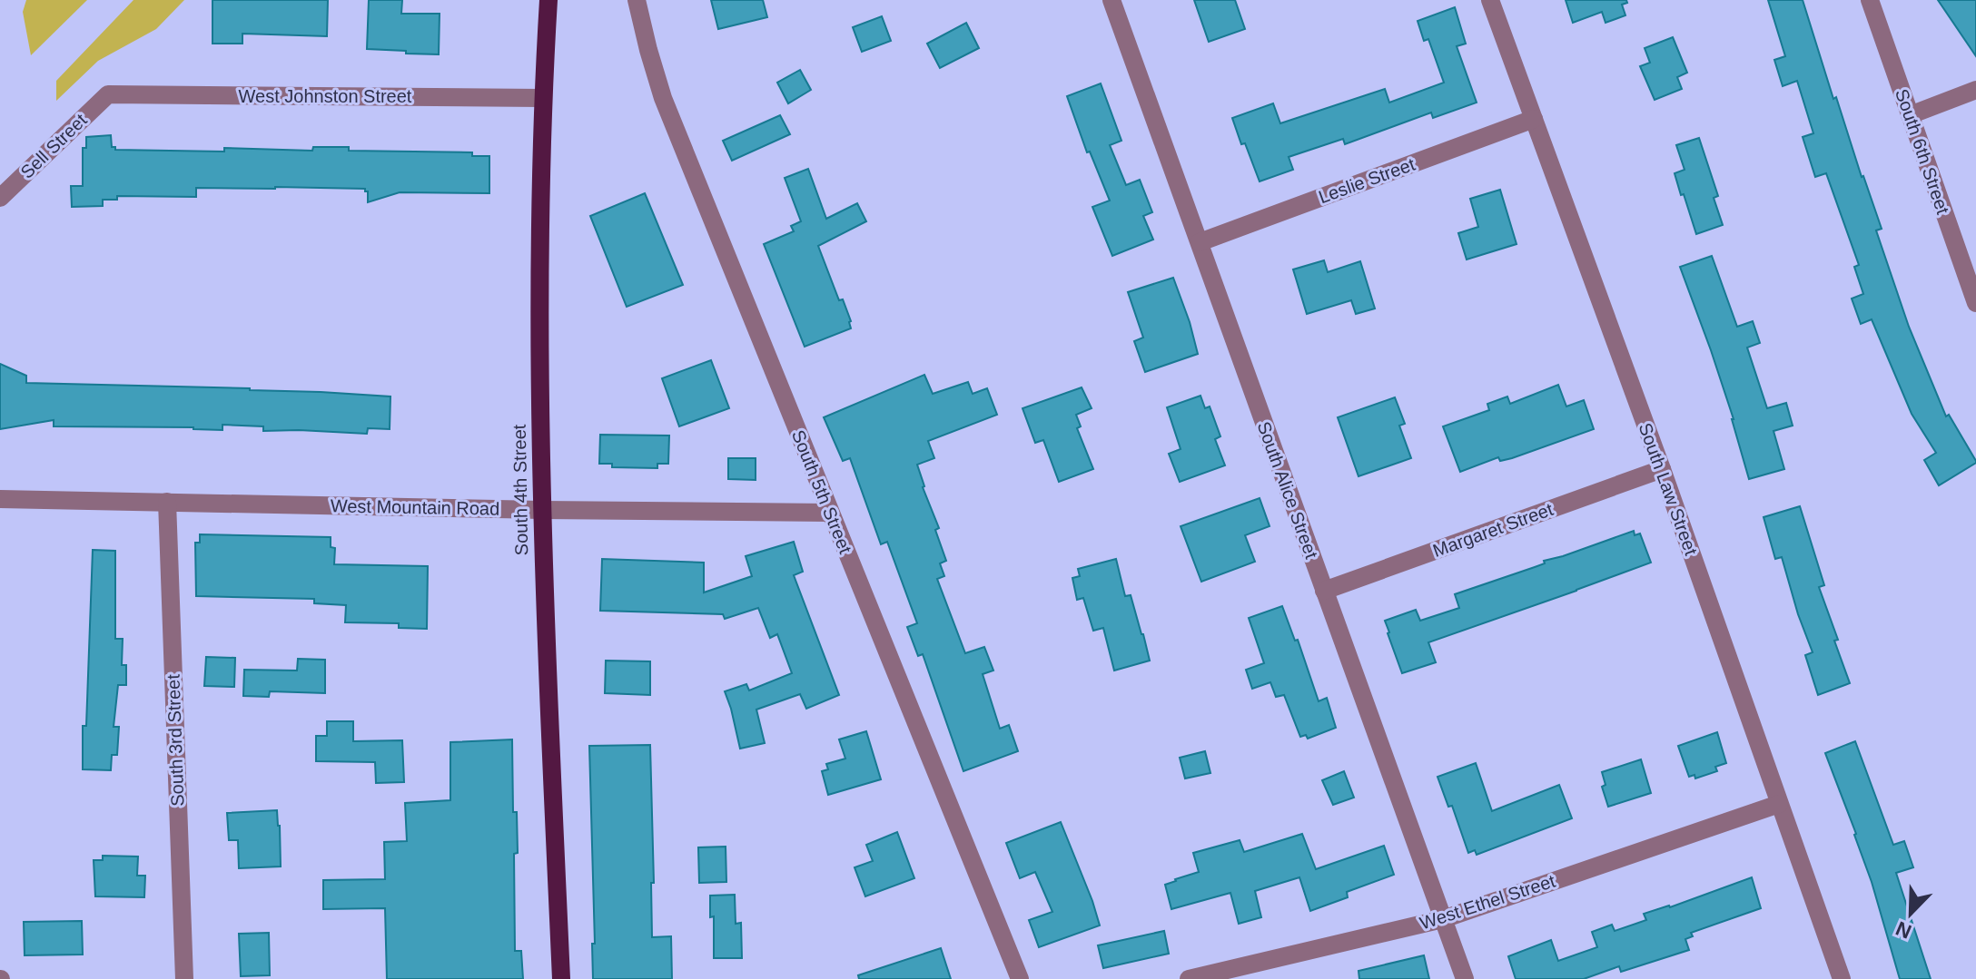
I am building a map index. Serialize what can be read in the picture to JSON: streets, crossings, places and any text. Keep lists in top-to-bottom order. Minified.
{"streets":{"main road":["South 4th Street"],"street":["West Johnston Street","Sell Street","South 6th Street","Leslie Street","South Law Street","South Alice Street","South 5th Street","West Mountain Road","Margaret Street","South 3rd Street","West Ethel Street"]},"crossings":[["West Johnston Street","Sell Street"],["West Johnston Street","South 4th Street"],["Leslie Street","South Law Street"],["Leslie Street","South Alice Street"],["South Law Street","Margaret Street"],["South Law Street","West Ethel Street"],["South 4th Street","West Mountain Road"],["South Alice Street","Margaret Street"],["South Alice Street","West Ethel Street"],["South 5th Street","West Mountain Road"],["West Mountain Road","South 3rd Street"]],"north":"bottom left"}
